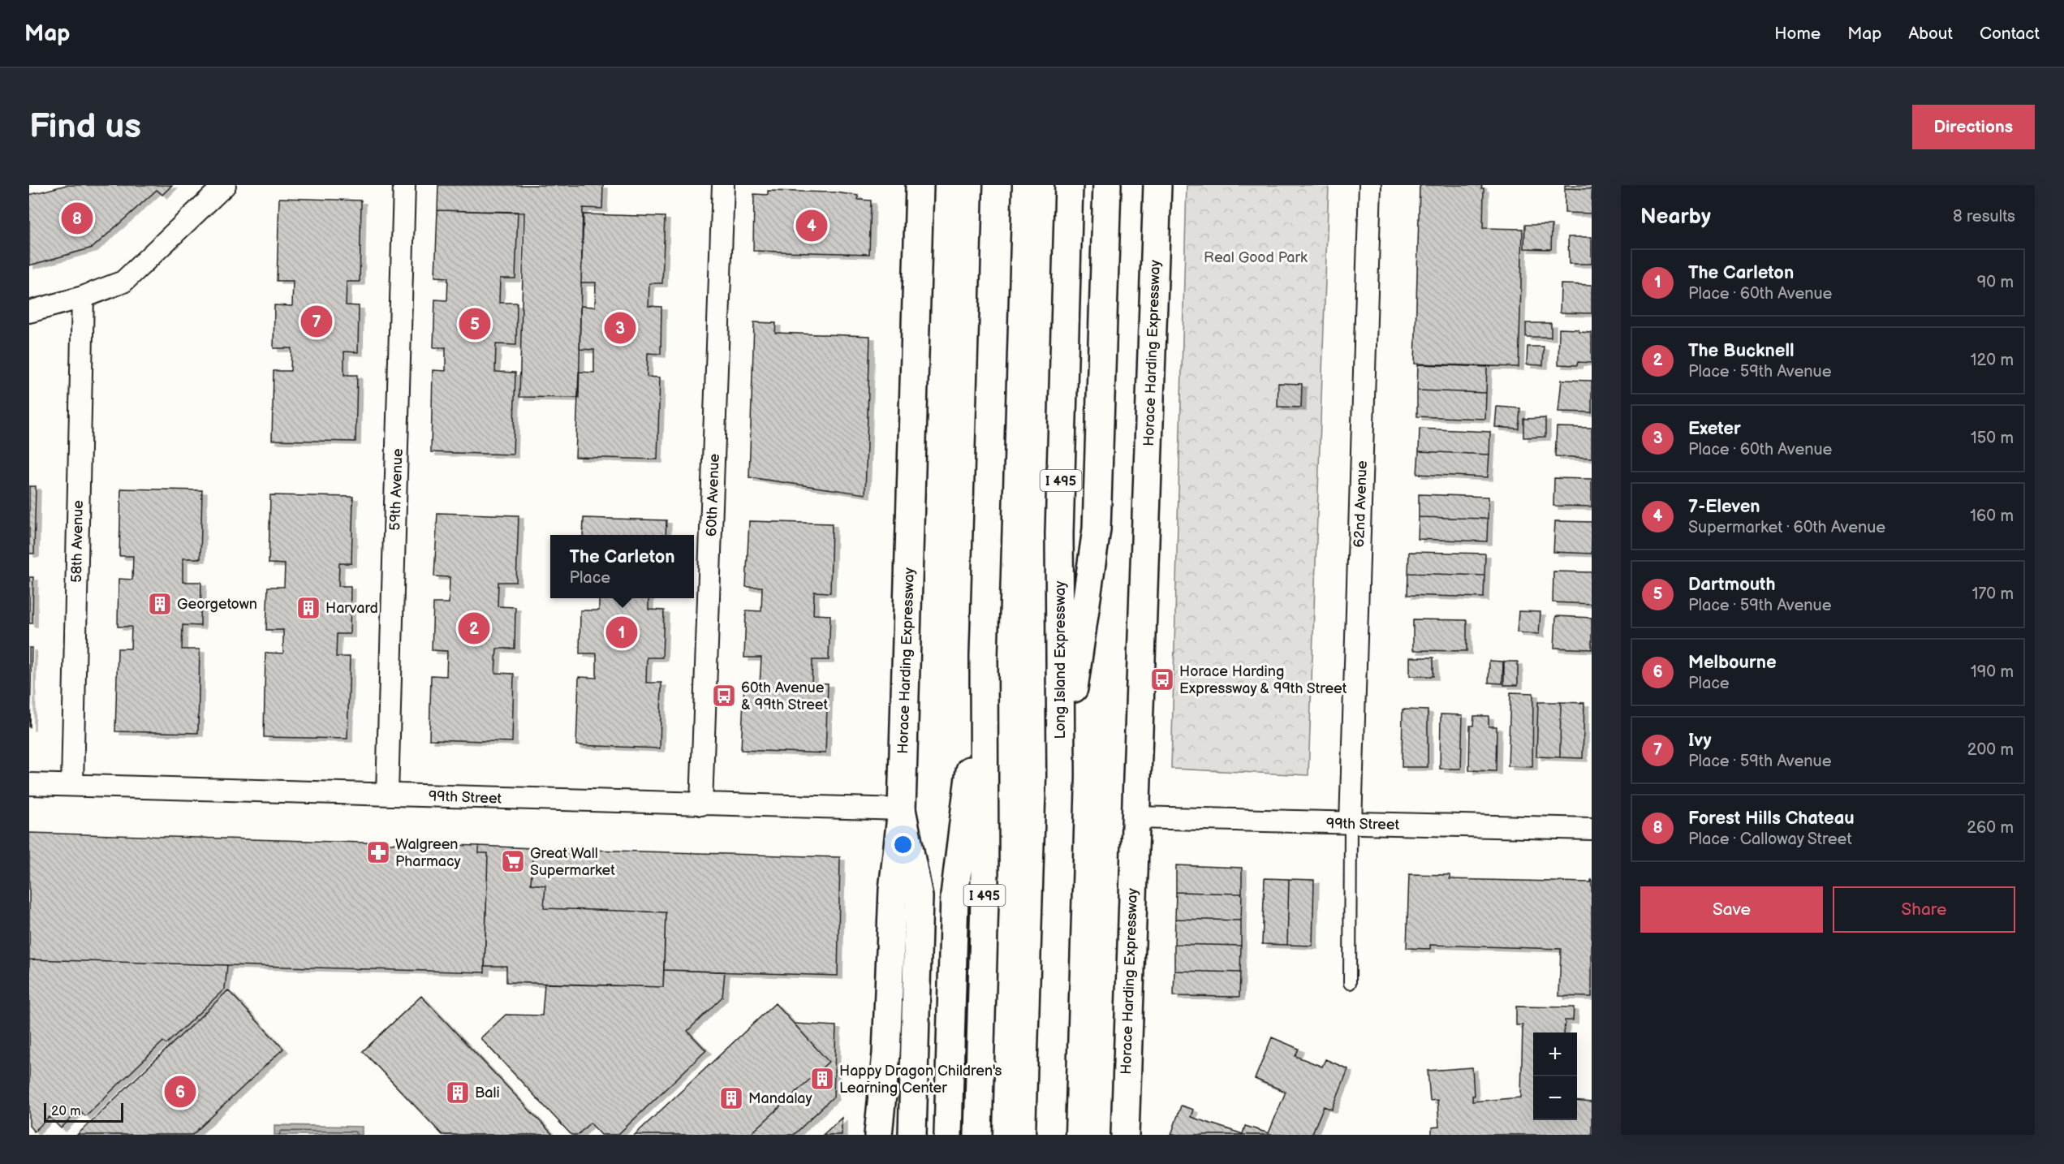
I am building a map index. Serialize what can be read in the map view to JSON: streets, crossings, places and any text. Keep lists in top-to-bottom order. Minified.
{"streets":{"main road":["Horace Harding Expressway","I 495","Long Island Expressway"],"street":["59th Avenue","60th Avenue","62nd Avenue","58th Avenue","99th Street"]},"crossings":[["Horace Harding Expressway","99th Street"],["59th Avenue","99th Street"],["60th Avenue","99th Street"],["62nd Avenue","99th Street"],["58th Avenue","99th Street"]],"parks":["Real Good Park"],"places":{"building":["Georgetown","Harvard","Happy Dragon Children's Learning Center","Bali","Mandalay"],"bus stop":["Horace Harding Expressway & 99th Street","60th Avenue & 99th Street"],"pharmacy":["Walgreen Pharmacy"],"supermarket":["Great Wall Supermarket"]},"scale_bar":"20 m","page":{"header":"Map","nav":["Home","Map","About","Contact"],"buttons":["Directions",["Save","Share"]],"title":"Find us","heading":["Nearby","8 results"],"pins":["8","4","7","5","3","2","1","6"],"list":[{"mark":"1","name":"The Carleton","note":"Place · 60th Avenue","value":"90 m"},{"mark":"2","name":"The Bucknell","note":"Place · 59th Avenue","value":"120 m"},{"mark":"3","name":"Exeter","note":"Place · 60th Avenue","value":"150 m"},{"mark":"4","name":"7-Eleven","note":"Supermarket · 60th Avenue","value":"160 m"},{"mark":"5","name":"Dartmouth","note":"Place · 59th Avenue","value":"170 m"},{"mark":"6","name":"Melbourne","note":"Place","value":"190 m"},{"mark":"7","name":"Ivy","note":"Place · 59th Avenue","value":"200 m"},{"mark":"8","name":"Forest Hills Chateau","note":"Place · Calloway Street","value":"260 m"}],"popup":["The Carleton","Place"],"map_buttons":["+","−"],"scale":"20 m"}}
